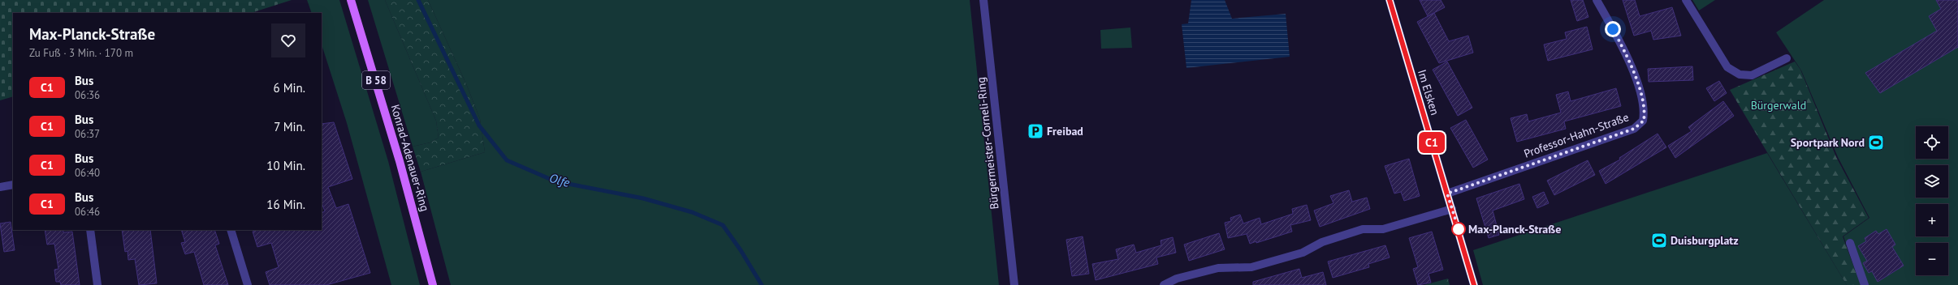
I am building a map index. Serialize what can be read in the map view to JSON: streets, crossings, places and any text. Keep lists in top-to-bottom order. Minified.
{"streets":{"main road":["B 58","Konrad-Adenauer-Ring"],"street":["Im Elsken","Professor-Hahn-Straße","Bürgermeister-Corneli-Ring"]},"crossings":[["Im Elsken","Professor-Hahn-Straße"]],"water":["Olfe"],"parks":["Bürgerwald"],"places":{"parking":["Freibad"],"sports":["Sportpark Nord","Duisburgplatz"],"other":["Max-Planck-Straße"]},"lines":["bus line C1"],"page":{"on_map":"C1","heading":["Max-Planck-Straße","Zu Fuß · 3 Min. · 170 m"],"list":[{"mark":"C1","name":"Bus","note":"06:36","value":"6 Min."},{"mark":"C1","name":"Bus","note":"06:37","value":"7 Min."},{"mark":"C1","name":"Bus","note":"06:40","value":"10 Min."},{"mark":"C1","name":"Bus","note":"06:46","value":"16 Min."}],"map_buttons":["+","−"]}}
